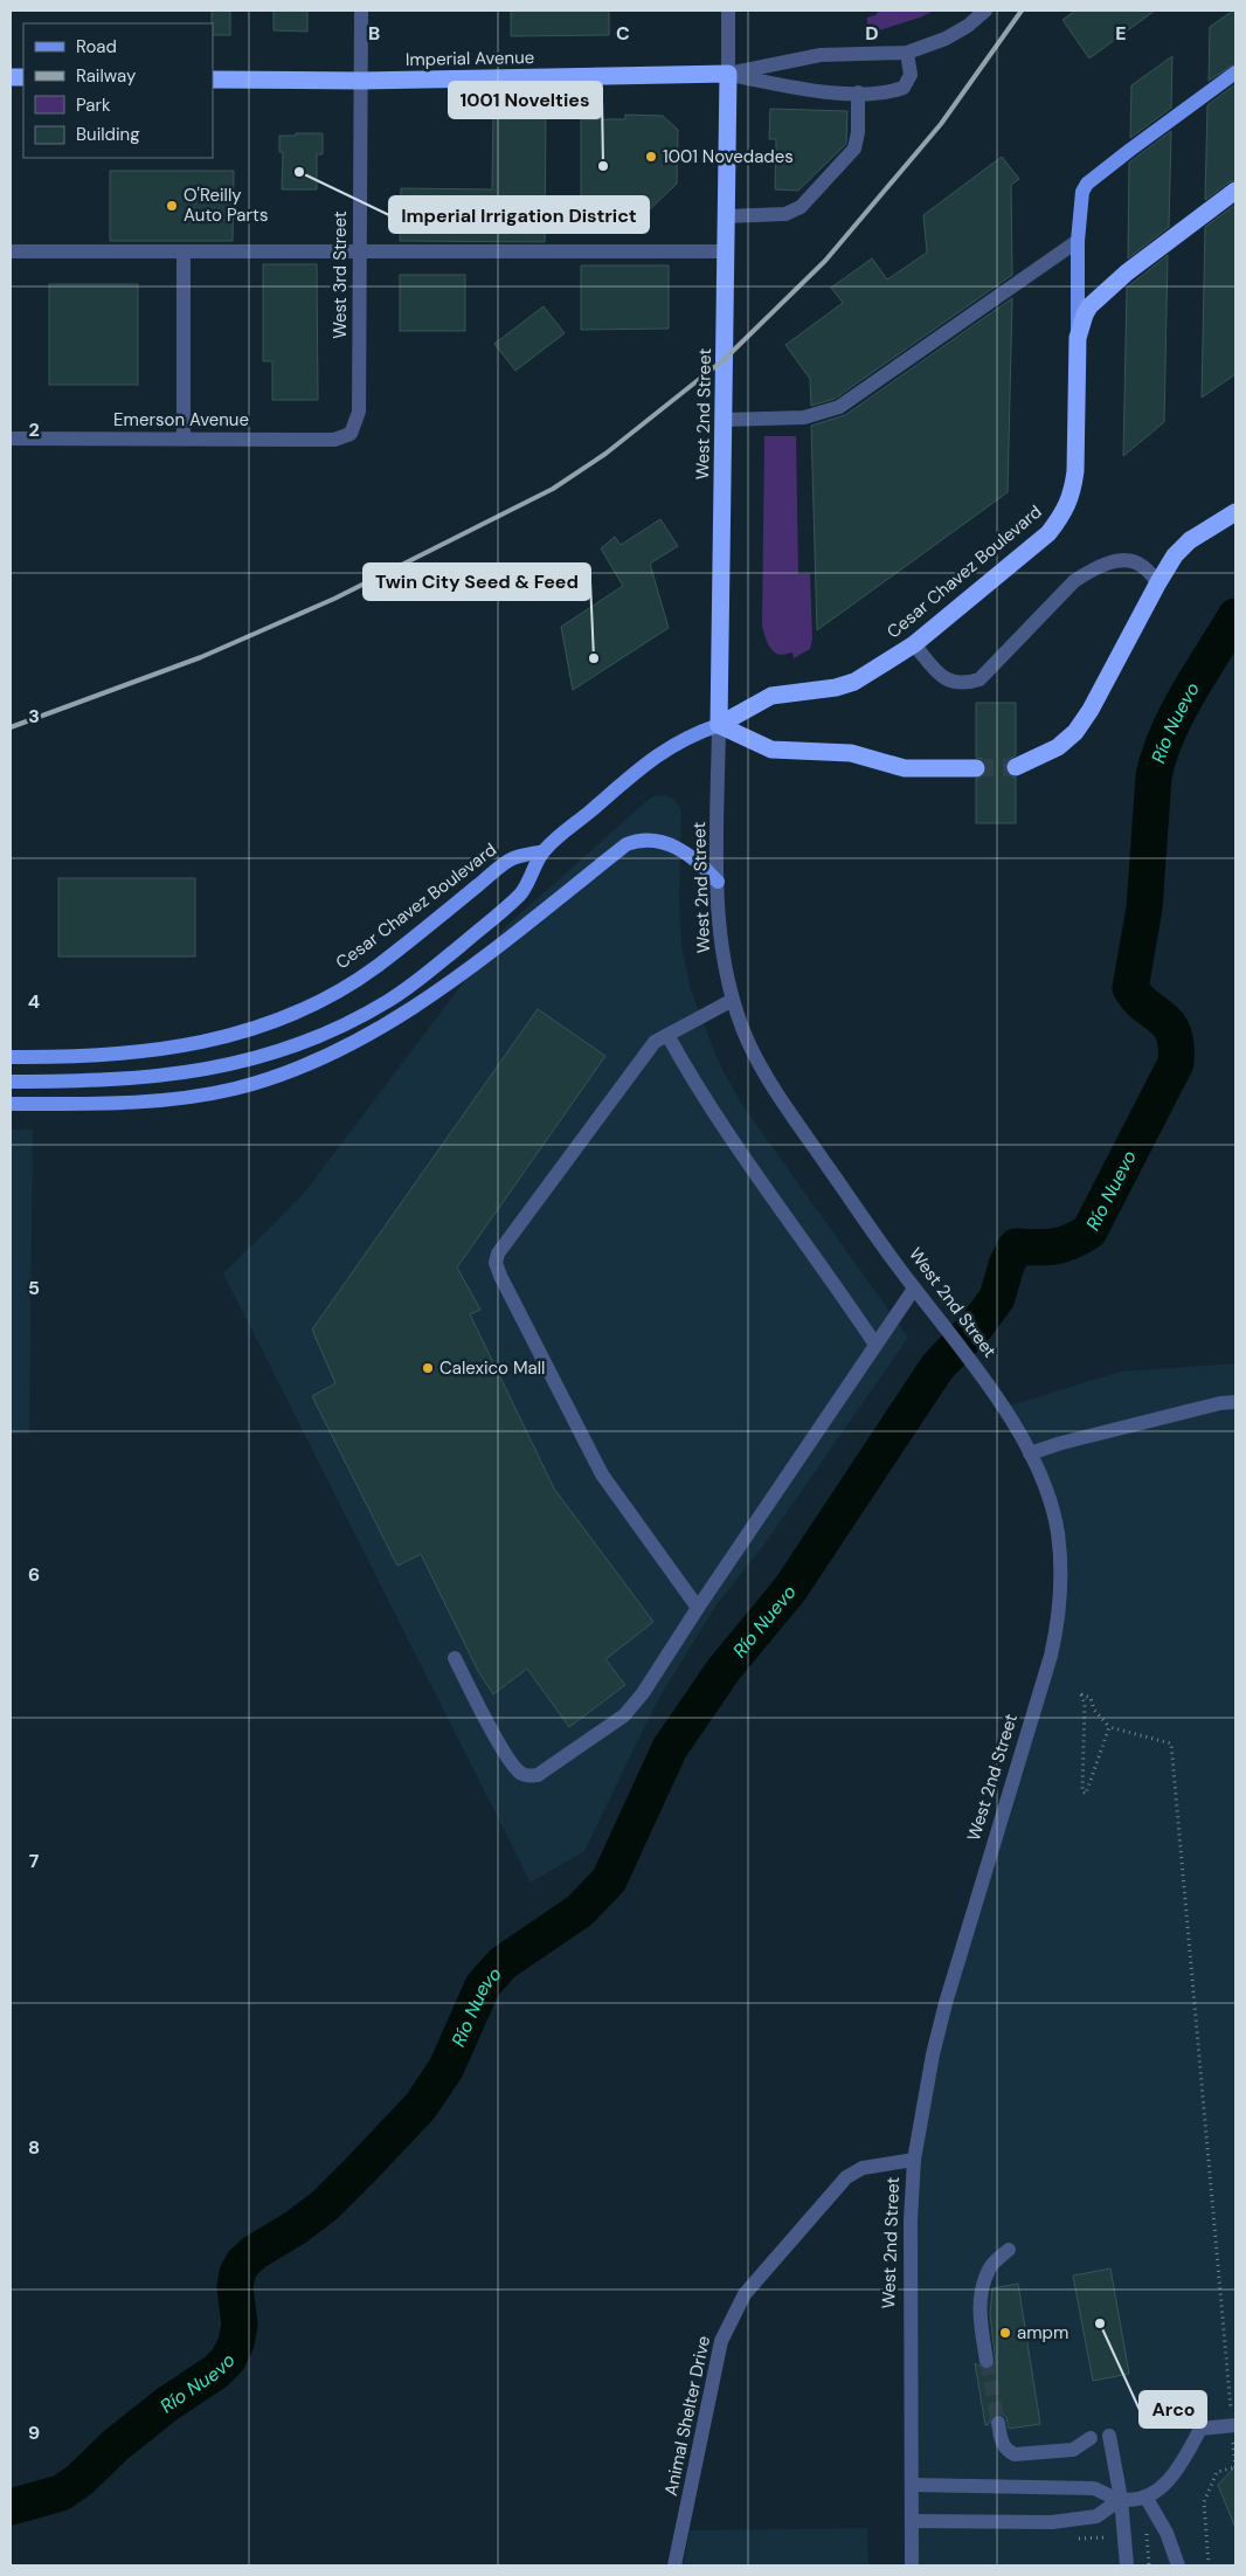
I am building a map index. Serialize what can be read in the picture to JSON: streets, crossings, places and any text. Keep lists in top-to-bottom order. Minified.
{"streets":{"highway":["Imperial Avenue","West 2nd Street","Cesar Chavez Boulevard"],"street":["West 3rd Street","Emerson Avenue","Animal Shelter Drive"]},"crossings":[["Imperial Avenue","West 3rd Street"],["Imperial Avenue","West 2nd Street"],["West 3rd Street","Emerson Avenue"],["West 2nd Street","Cesar Chavez Boulevard"],["West 2nd Street","Animal Shelter Drive"]],"water":["Río Nuevo"],"places":["1001 Novedades","1001 Novelties","Imperial Irrigation District","O'Reilly Auto Parts","Twin City Seed & Feed","Calexico Mall","Arco","ampm"],"legend":["Road","Railway","Park","Building"],"grid":{"columns":["B","C","D","E"],"rows":["2","3","4","5","6","7","8","9"]}}
